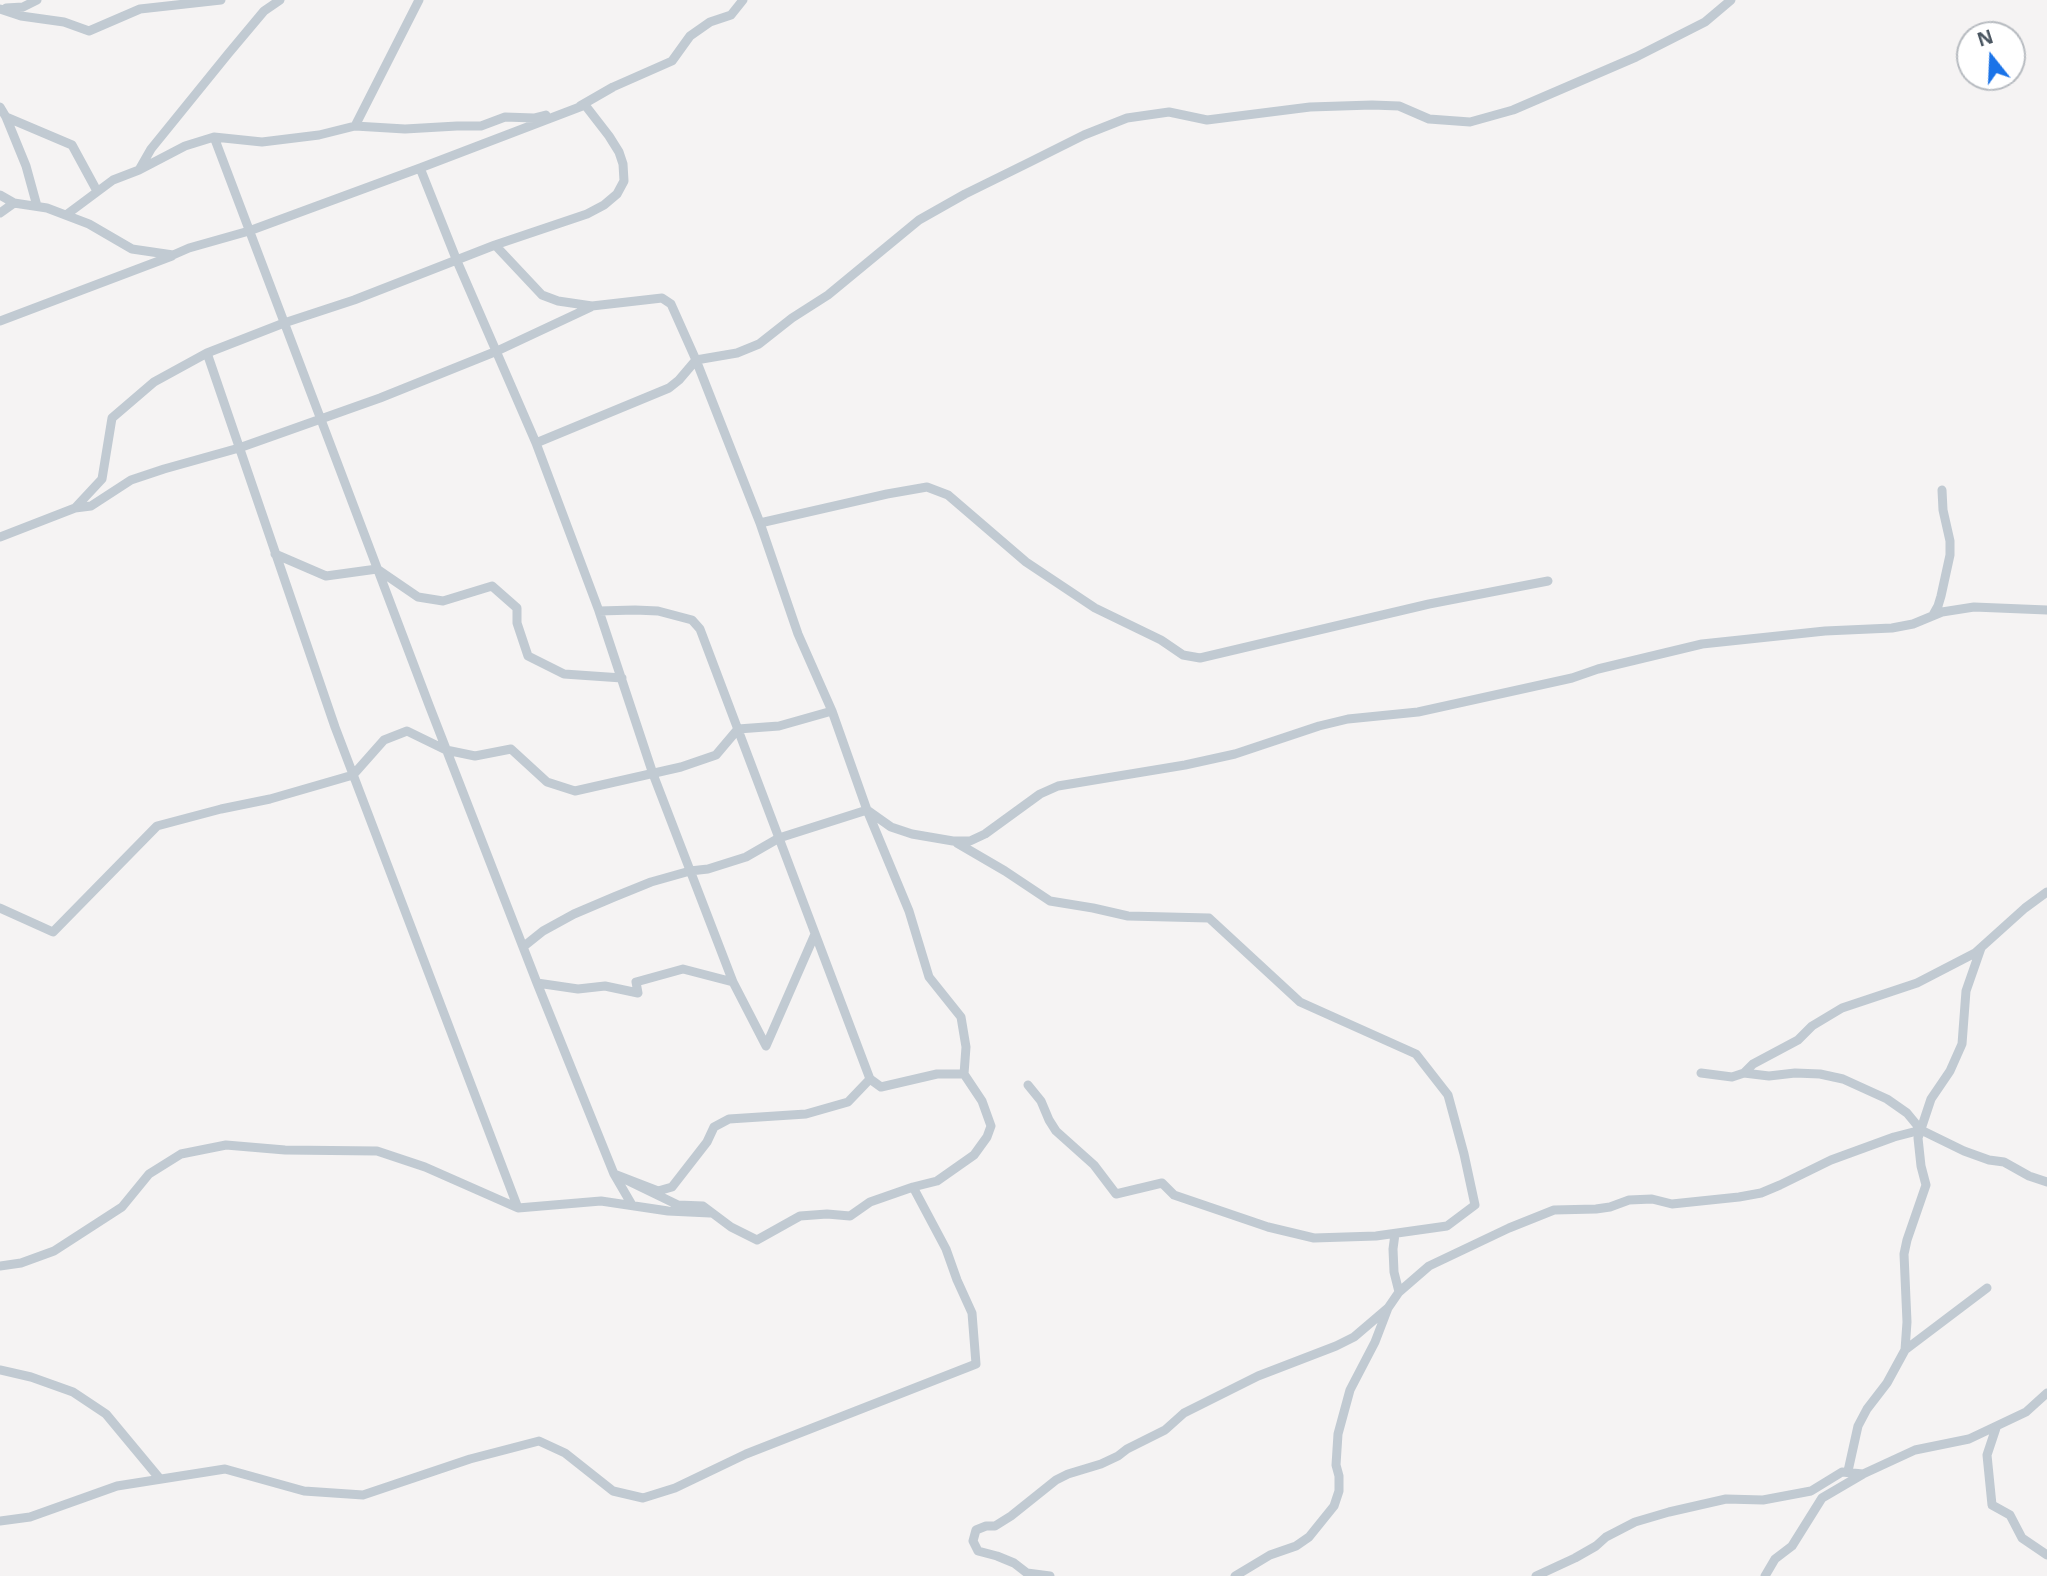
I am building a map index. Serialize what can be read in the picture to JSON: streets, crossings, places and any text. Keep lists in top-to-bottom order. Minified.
{"north":"top"}
